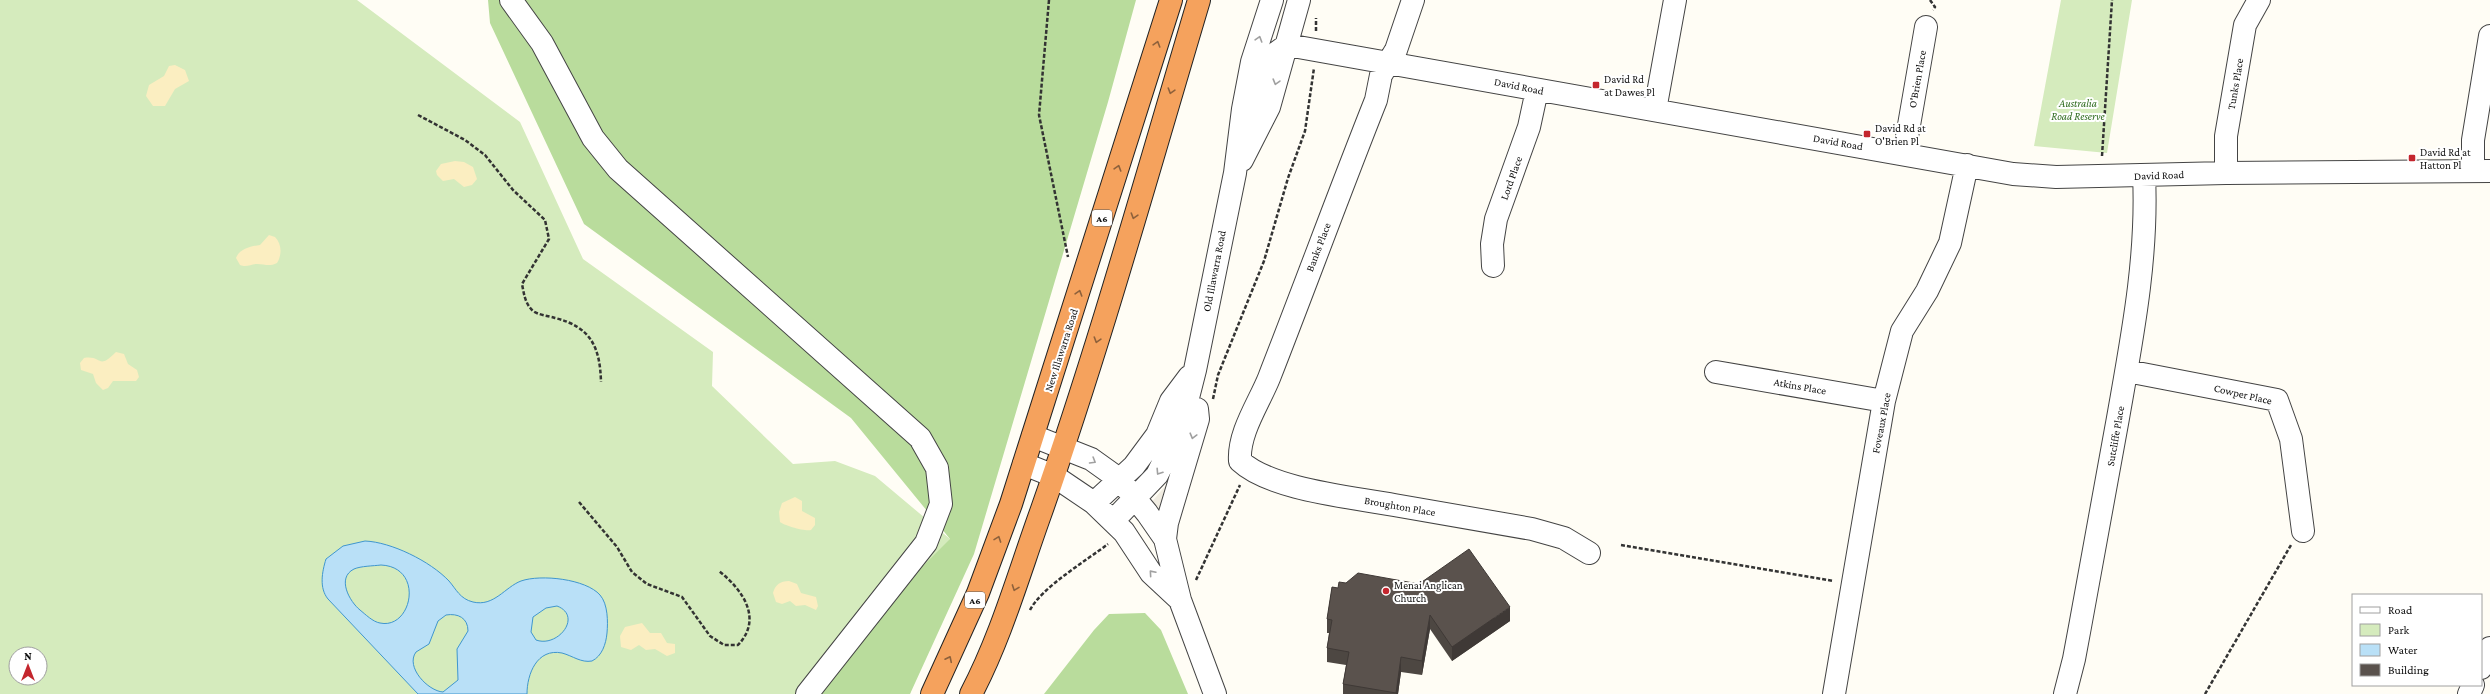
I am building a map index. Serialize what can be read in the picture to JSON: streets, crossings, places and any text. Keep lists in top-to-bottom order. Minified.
{"streets":{"highway":["A6","New Illawarra Road"],"street":["O'Brien Place","Tunks Place","David Road","Lord Place","Banks Place","Old Illawarra Road","Atkins Place","Cowper Place","Foveaux Place","Sutcliffe Place","Broughton Place"]},"crossings":[["O'Brien Place","David Road"],["Tunks Place","David Road"],["David Road","Lord Place"],["David Road","Banks Place"],["David Road","Old Illawarra Road"],["David Road","Foveaux Place"],["David Road","Sutcliffe Place"],["Banks Place","Broughton Place"],["Old Illawarra Road","New Illawarra Road"],["Atkins Place","Foveaux Place"],["Cowper Place","Sutcliffe Place"]],"parks":["Australia Road Reserve"],"places":{"transit":["David Rd at Dawes Pl","David Rd at O'Brien Pl","David Rd at Hatton Pl"],"other":["Menai Anglican Church"]},"legend":["Road","Park","Water","Building"],"north":"top"}
